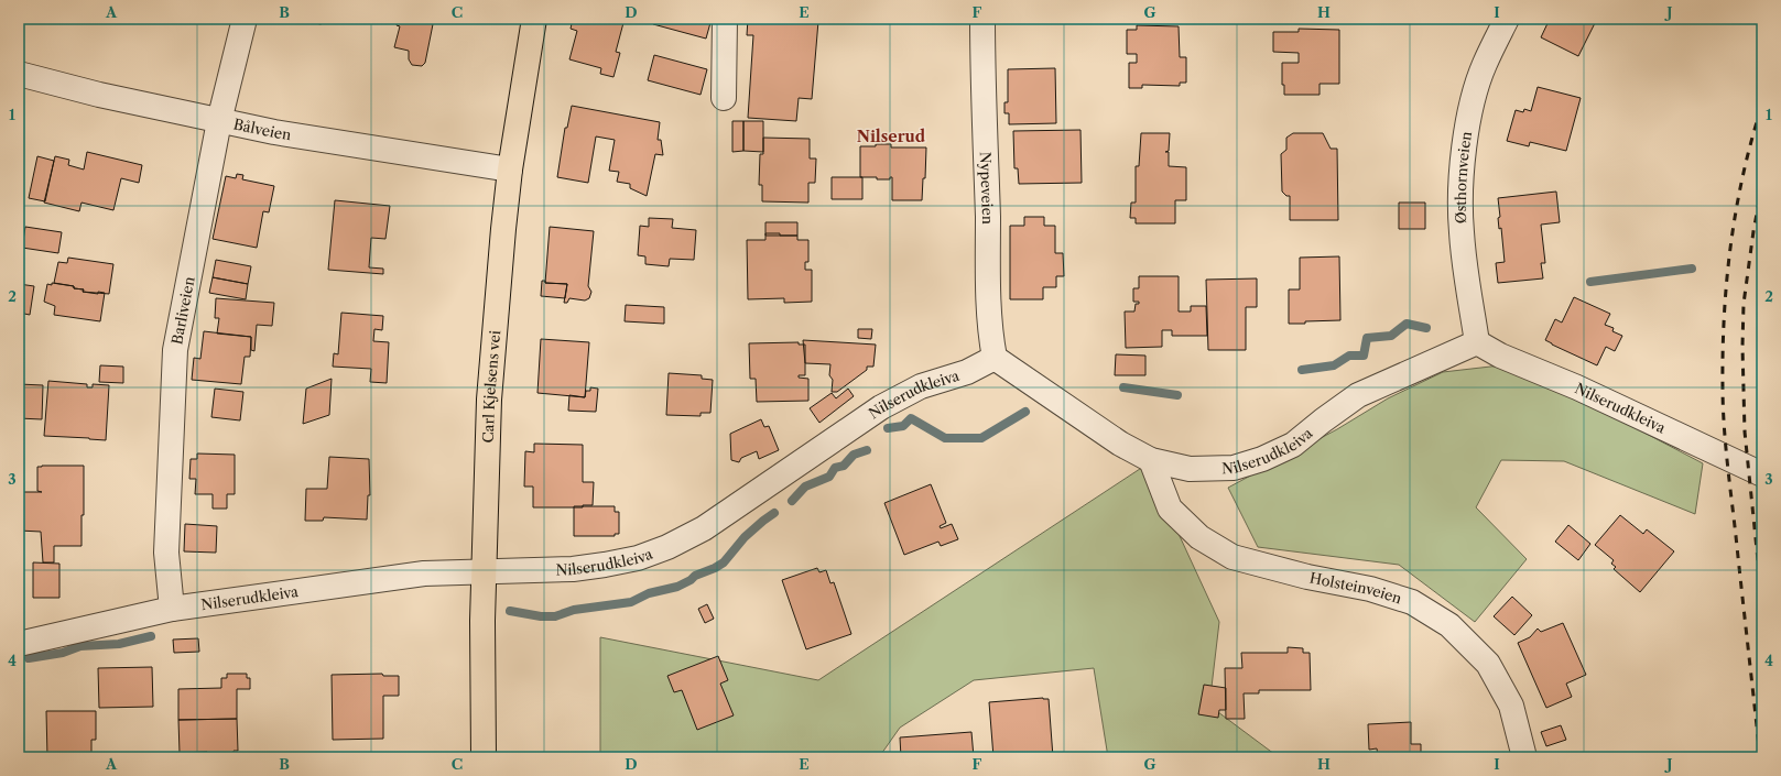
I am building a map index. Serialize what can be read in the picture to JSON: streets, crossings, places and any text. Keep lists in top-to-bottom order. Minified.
{"streets":{"main road":["Carl Kjelsens vei"],"street":["Bålveien","Østhornveien","Nypeveien","Barliveien","Nilserudkleiva","Holsteinveien"]},"crossings":[["Bålveien","Barliveien"],["Bålveien","Carl Kjelsens vei"],["Østhornveien","Nilserudkleiva"],["Nypeveien","Nilserudkleiva"],["Barliveien","Nilserudkleiva"],["Carl Kjelsens vei","Nilserudkleiva"],["Nilserudkleiva","Holsteinveien"]],"districts":["Nilserud"],"grid":{"columns":["A","B","C","D","E","F","G","H","I","J"],"rows":["1","2","3","4"]}}
